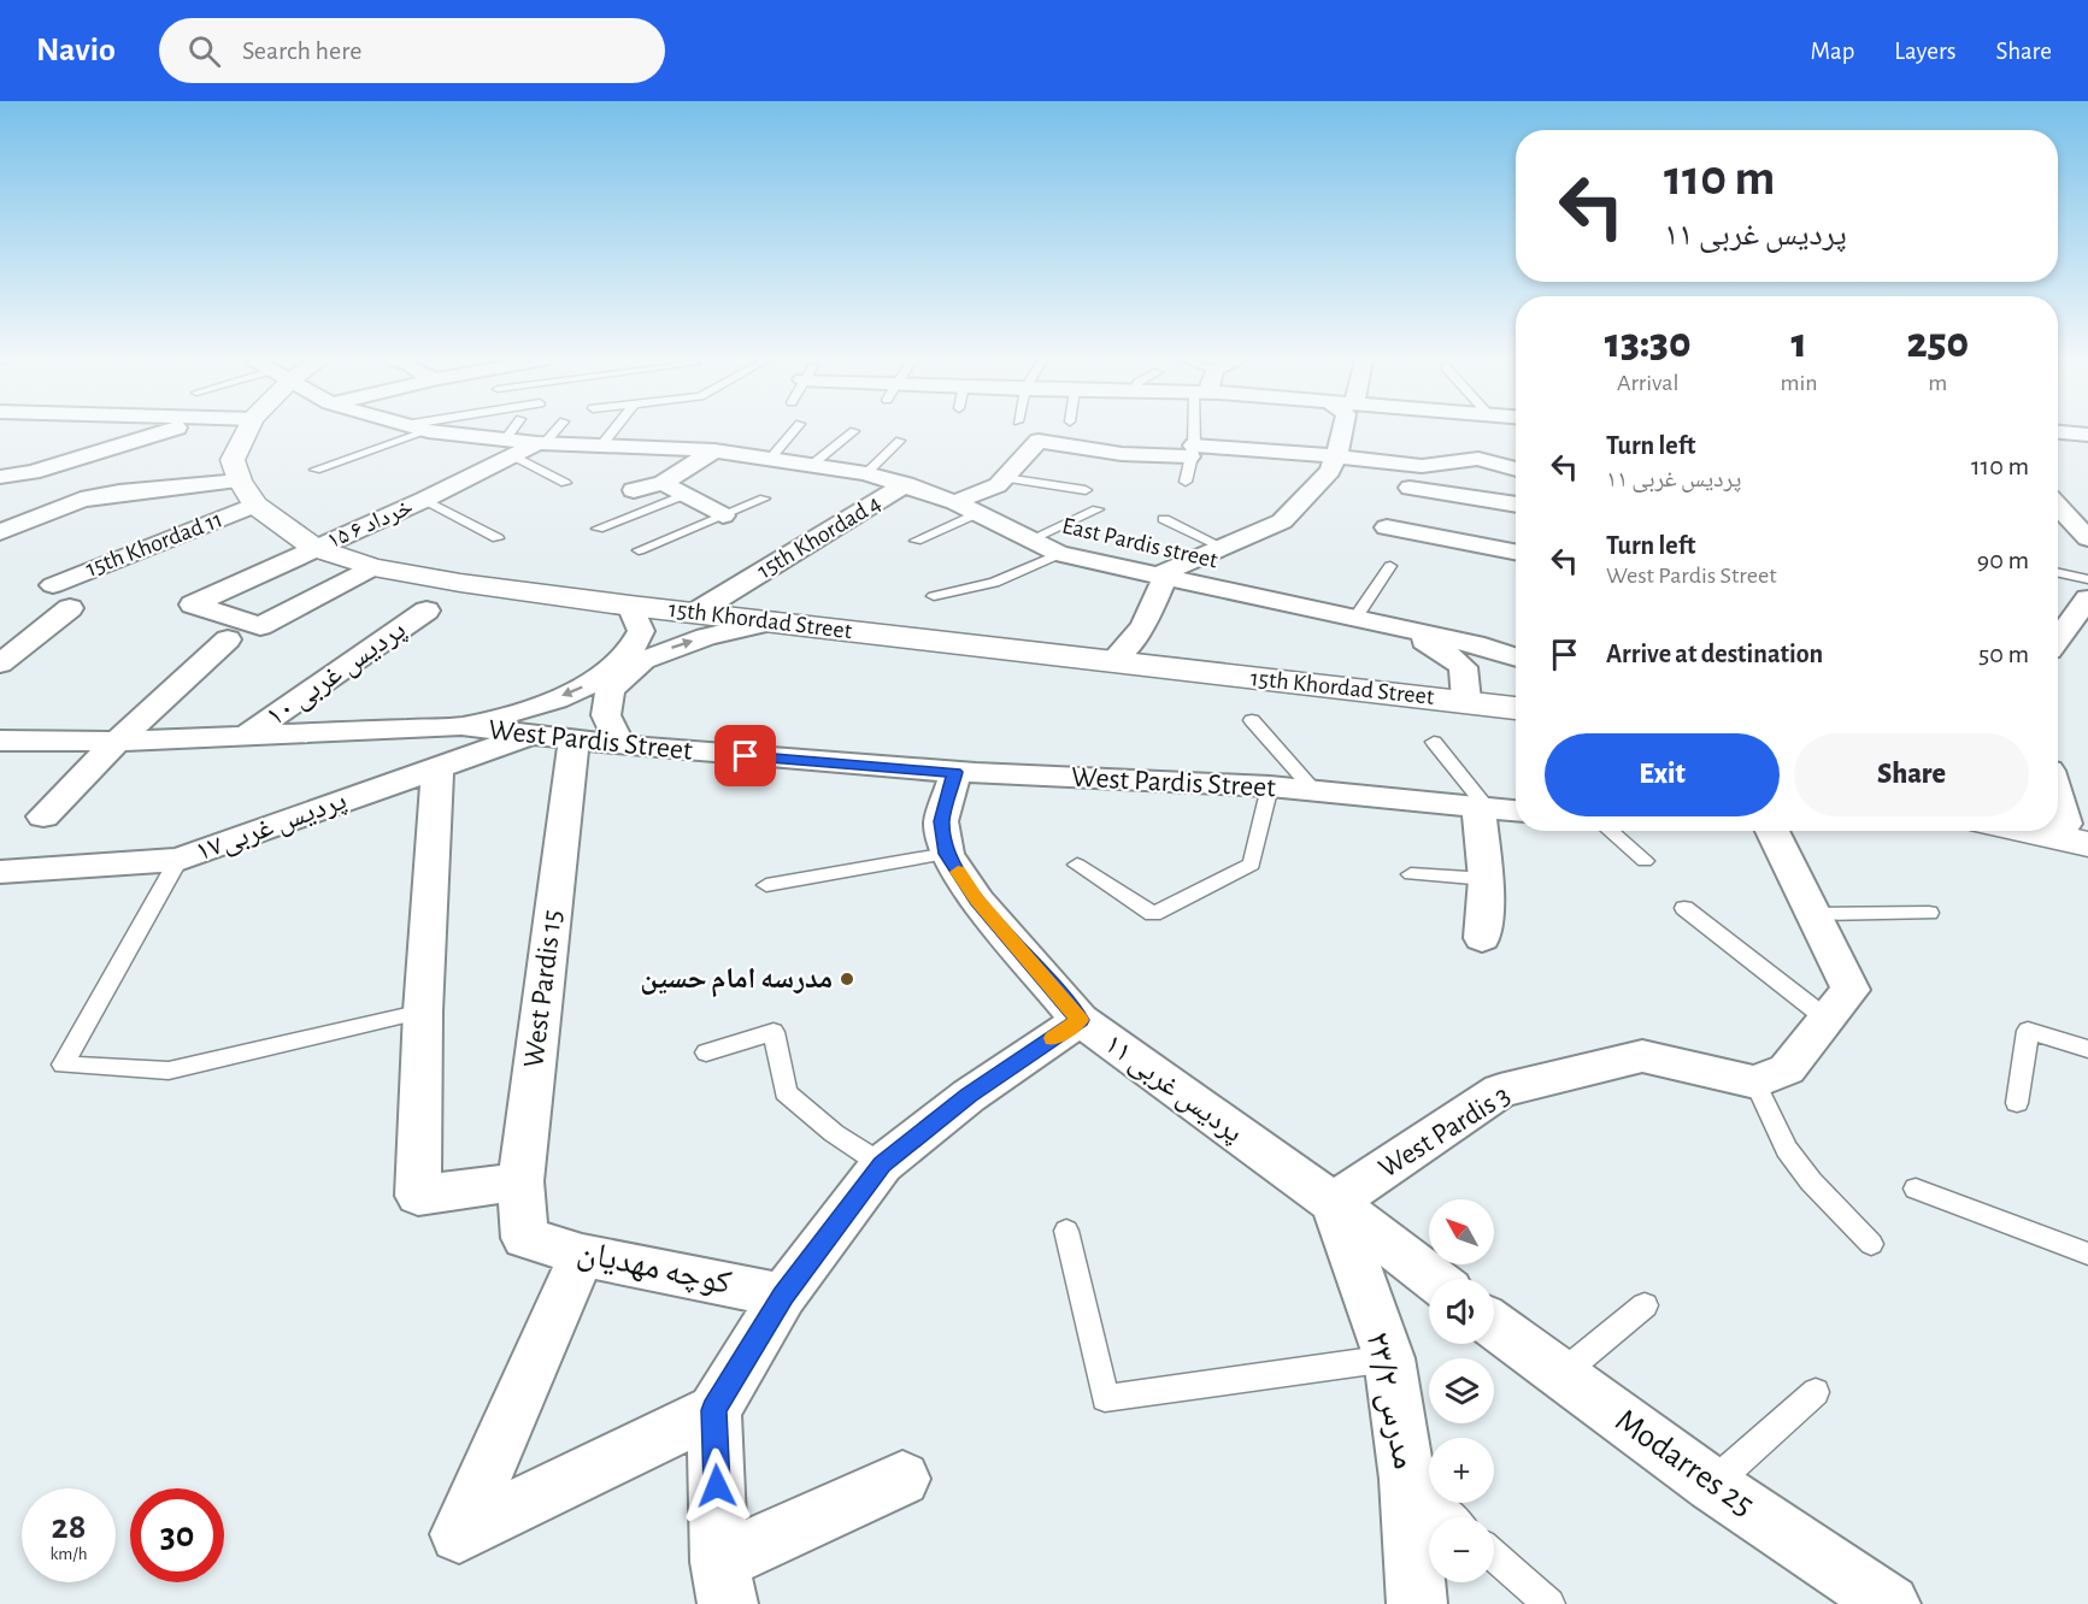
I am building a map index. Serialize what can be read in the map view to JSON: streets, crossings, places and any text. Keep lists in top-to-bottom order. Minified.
{"streets":{"street":["۱۵ خرداد ۶","15th Khordad 4","East Pardis street","15th Khordad 11","15th Khordad Street","پردیس غربی ۱۰","West Pardis Street","پردیس غربی۱۷","West Pardis 15","پردیس غربی ۱۱","West Pardis 3","کوچه مهدیان","مدرس ۲۳/۲","Modarres 25"]},"crossings":[["۱۵ خرداد ۶","East Pardis street"],["۱۵ خرداد ۶","15th Khordad Street"],["15th Khordad 4","East Pardis street"],["15th Khordad 4","15th Khordad Street"],["15th Khordad 11","15th Khordad Street"],["پردیس غربی ۱۰","West Pardis Street"],["West Pardis Street","پردیس غربی۱۷"],["West Pardis Street","West Pardis 15"],["West Pardis Street","پردیس غربی ۱۱"],["West Pardis 15","کوچه مهدیان"],["پردیس غربی ۱۱","West Pardis 3"],["پردیس غربی ۱۱","مدرس ۲۳/۲"],["West Pardis 3","مدرس ۲۳/۲"]],"places":["مدرسه امام حسین"],"north":"top left","page":{"header":"Navio","search":"Search here","nav":["Map","Layers","Share"],"turn":["110 m","پردیس غربی ۱۱"],"eta":["13:30","Arrival","1","min","250","m"],"list":[{"name":"Turn left","note":"پردیس غربی ۱۱","value":"110 m"},{"name":"Turn left","note":"West Pardis Street","value":"90 m"},{"name":"Arrive at destination","value":"50 m"}],"buttons":["Exit","Share"],"map_buttons":["+","−"],"speed":"28 km/h","limit":"30"}}
